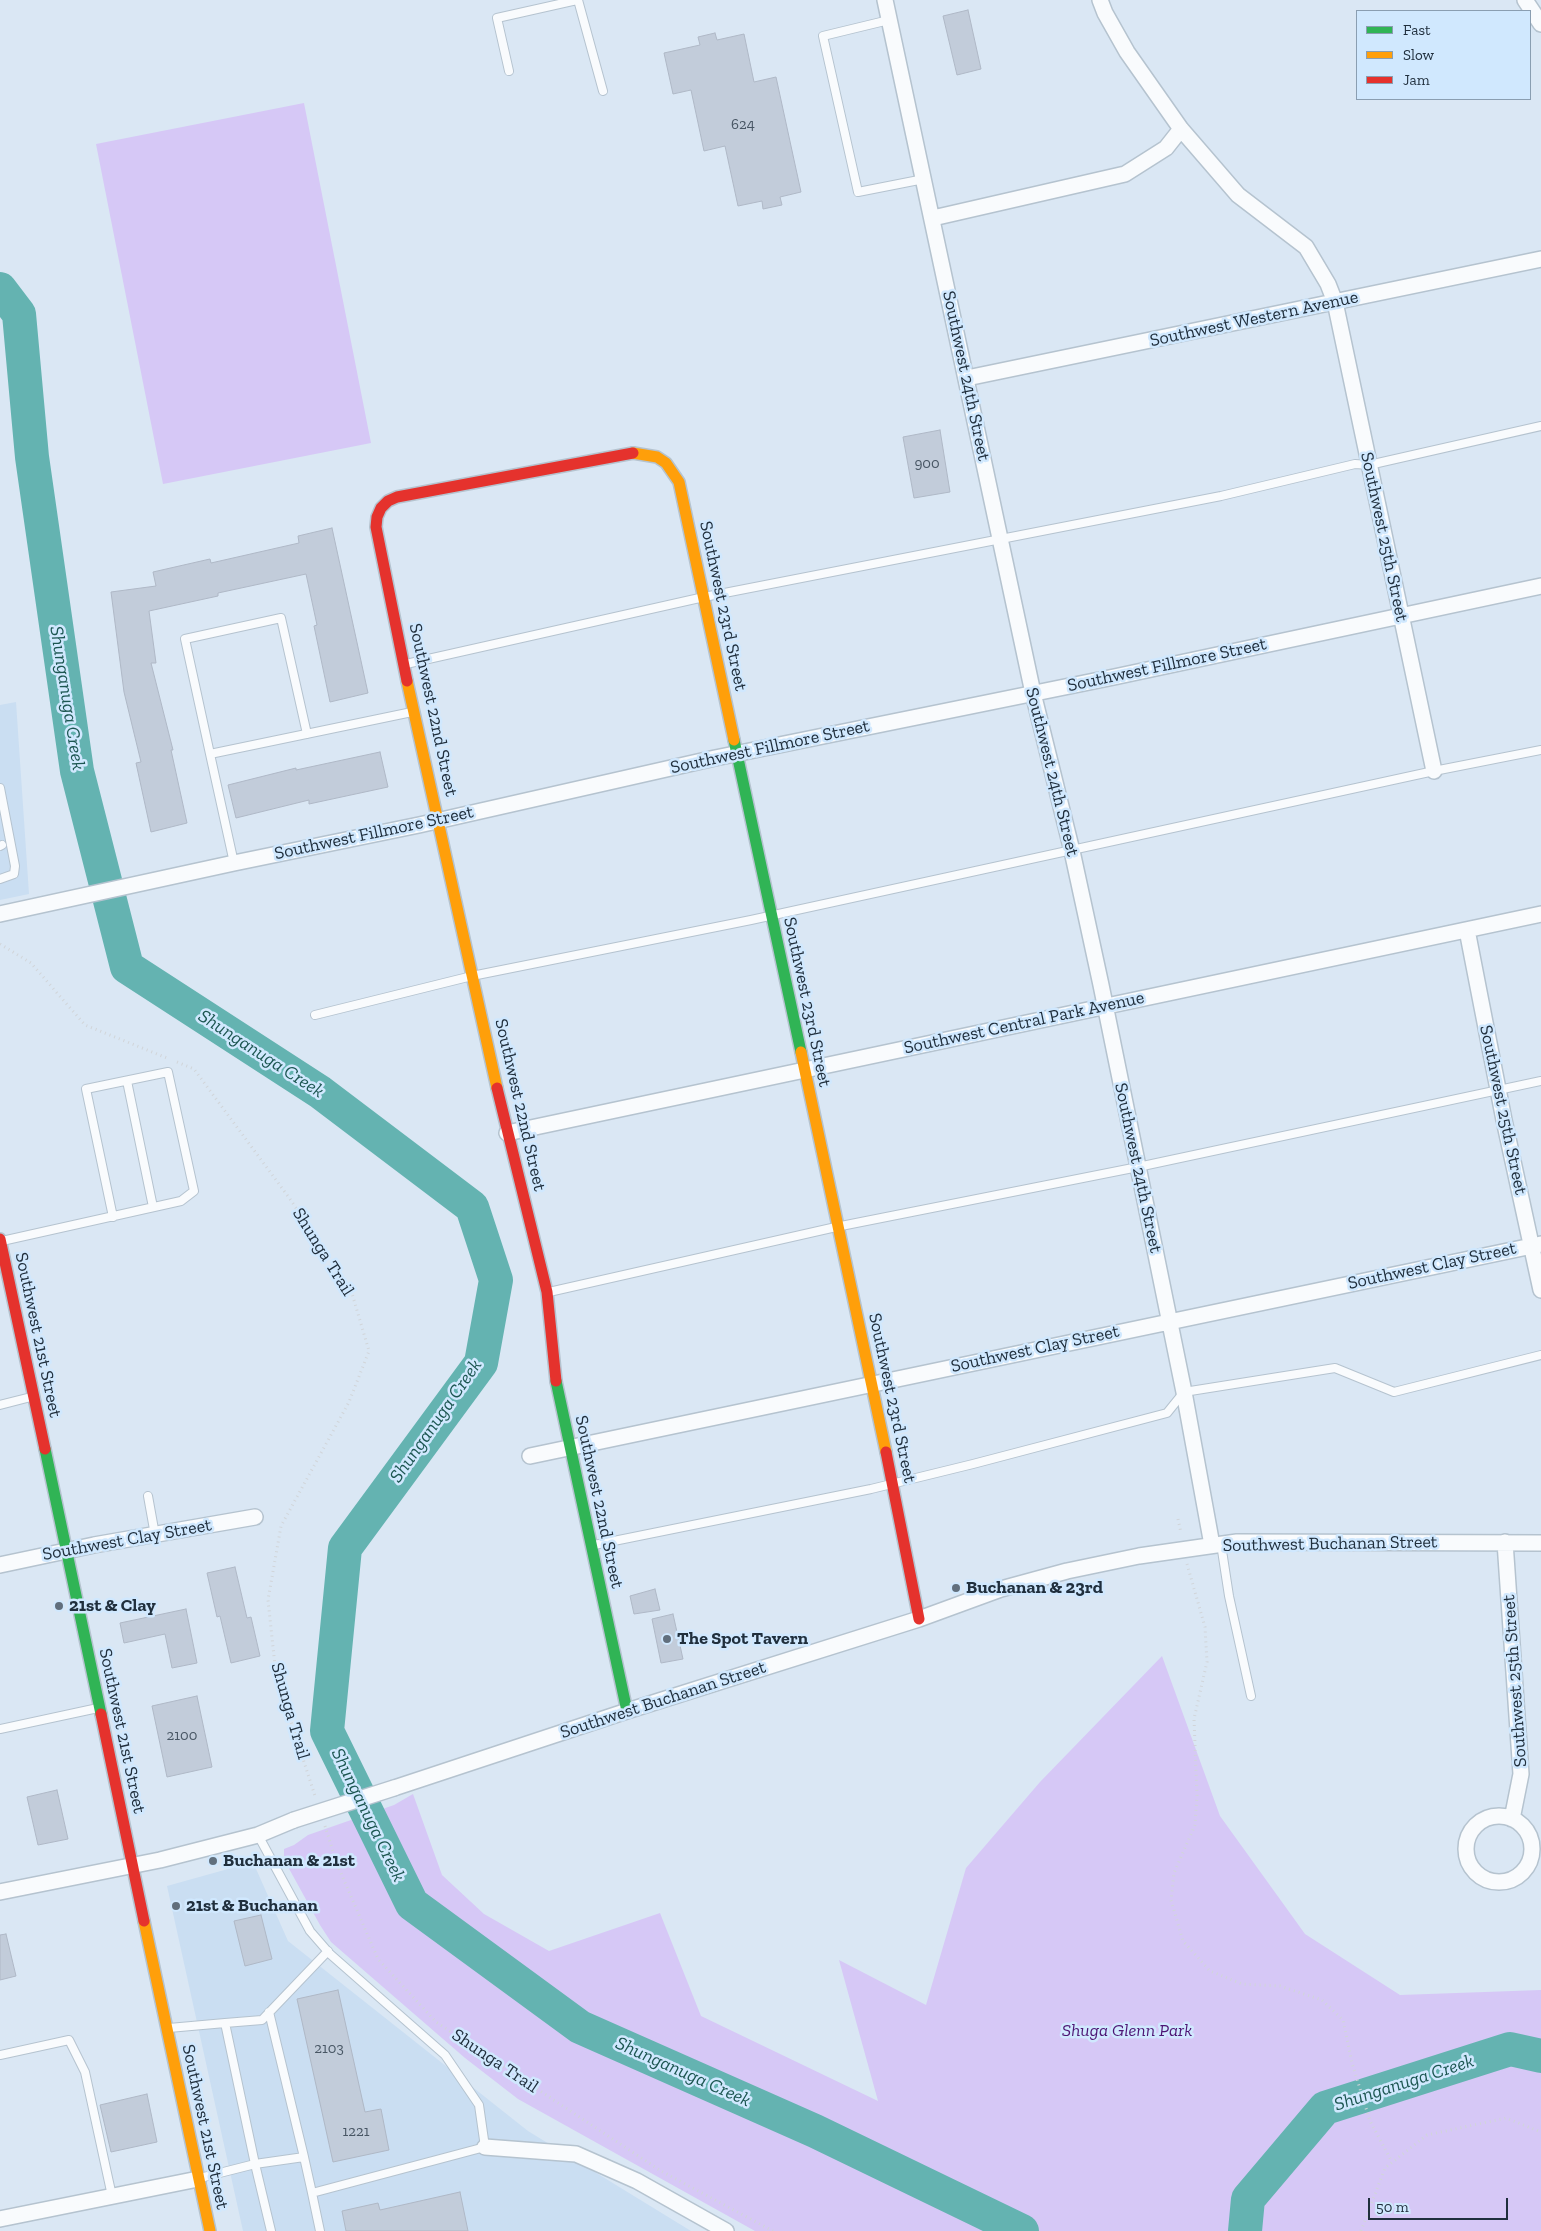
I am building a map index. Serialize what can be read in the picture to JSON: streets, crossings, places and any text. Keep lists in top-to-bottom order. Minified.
{"streets":{"street":["Southwest Western Avenue","Southwest 24th Street","Southwest 25th Street","Southwest 23rd Street","Southwest Fillmore Street","Southwest 22nd Street","Southwest Central Park Avenue","Southwest Clay Street","Southwest 21st Street","Southwest Buchanan Street"],"path":["Shunga Trail"]},"crossings":[["Southwest Western Avenue","Southwest 24th Street"],["Southwest Western Avenue","Southwest 25th Street"],["Southwest 24th Street","Southwest Fillmore Street"],["Southwest 24th Street","Southwest Central Park Avenue"],["Southwest 24th Street","Southwest Clay Street"],["Southwest 24th Street","Southwest Buchanan Street"],["Southwest 25th Street","Southwest Fillmore Street"],["Southwest 25th Street","Southwest Central Park Avenue"],["Southwest 25th Street","Southwest Clay Street"],["Southwest 25th Street","Southwest Buchanan Street"],["Southwest 23rd Street","Southwest Fillmore Street"],["Southwest 23rd Street","Southwest 22nd Street"],["Southwest 23rd Street","Southwest Central Park Avenue"],["Southwest 23rd Street","Southwest Clay Street"],["Southwest 23rd Street","Southwest Buchanan Street"],["Southwest Fillmore Street","Southwest 22nd Street"],["Southwest 22nd Street","Southwest Central Park Avenue"],["Southwest 22nd Street","Southwest Clay Street"],["Southwest 22nd Street","Southwest Buchanan Street"],["Southwest Clay Street","Southwest 21st Street"],["Southwest 21st Street","Southwest Buchanan Street"]],"water":["Shunganuga Creek"],"parks":["Shuga Glenn Park"],"places":["Buchanan & 23rd","21st & Clay","The Spot Tavern","Buchanan & 21st","21st & Buchanan"],"house_numbers":["624","900","2100","2103","1221"],"legend":["Fast","Slow","Jam"],"scale_bar":"50 m"}
